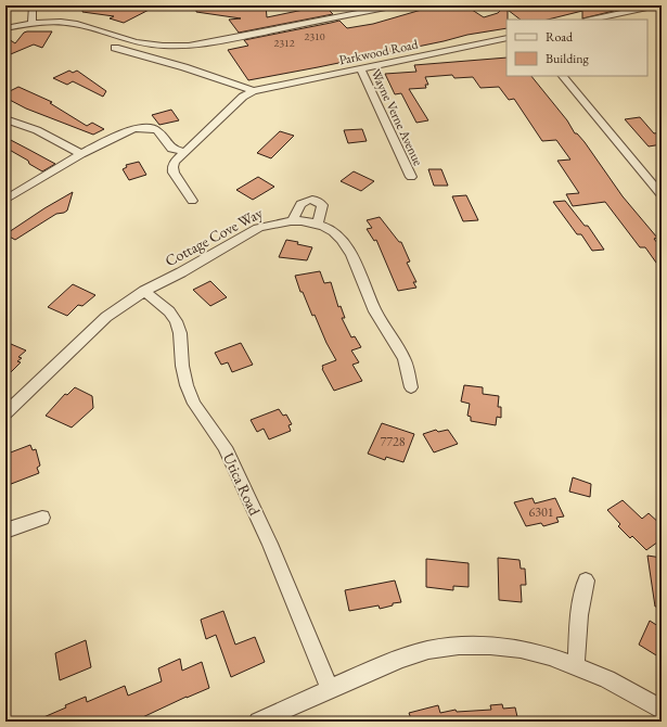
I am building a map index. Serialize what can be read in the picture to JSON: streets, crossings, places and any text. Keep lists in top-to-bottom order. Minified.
{"streets":{"street":["Parkwood Road","Wayne Verne Avenue","Cottage Cove Way","Utica Road"]},"crossings":[["Parkwood Road","Wayne Verne Avenue"],["Cottage Cove Way","Utica Road"]],"house_numbers":["2310","2312","7728","6301"],"legend":["Road","Building"]}
